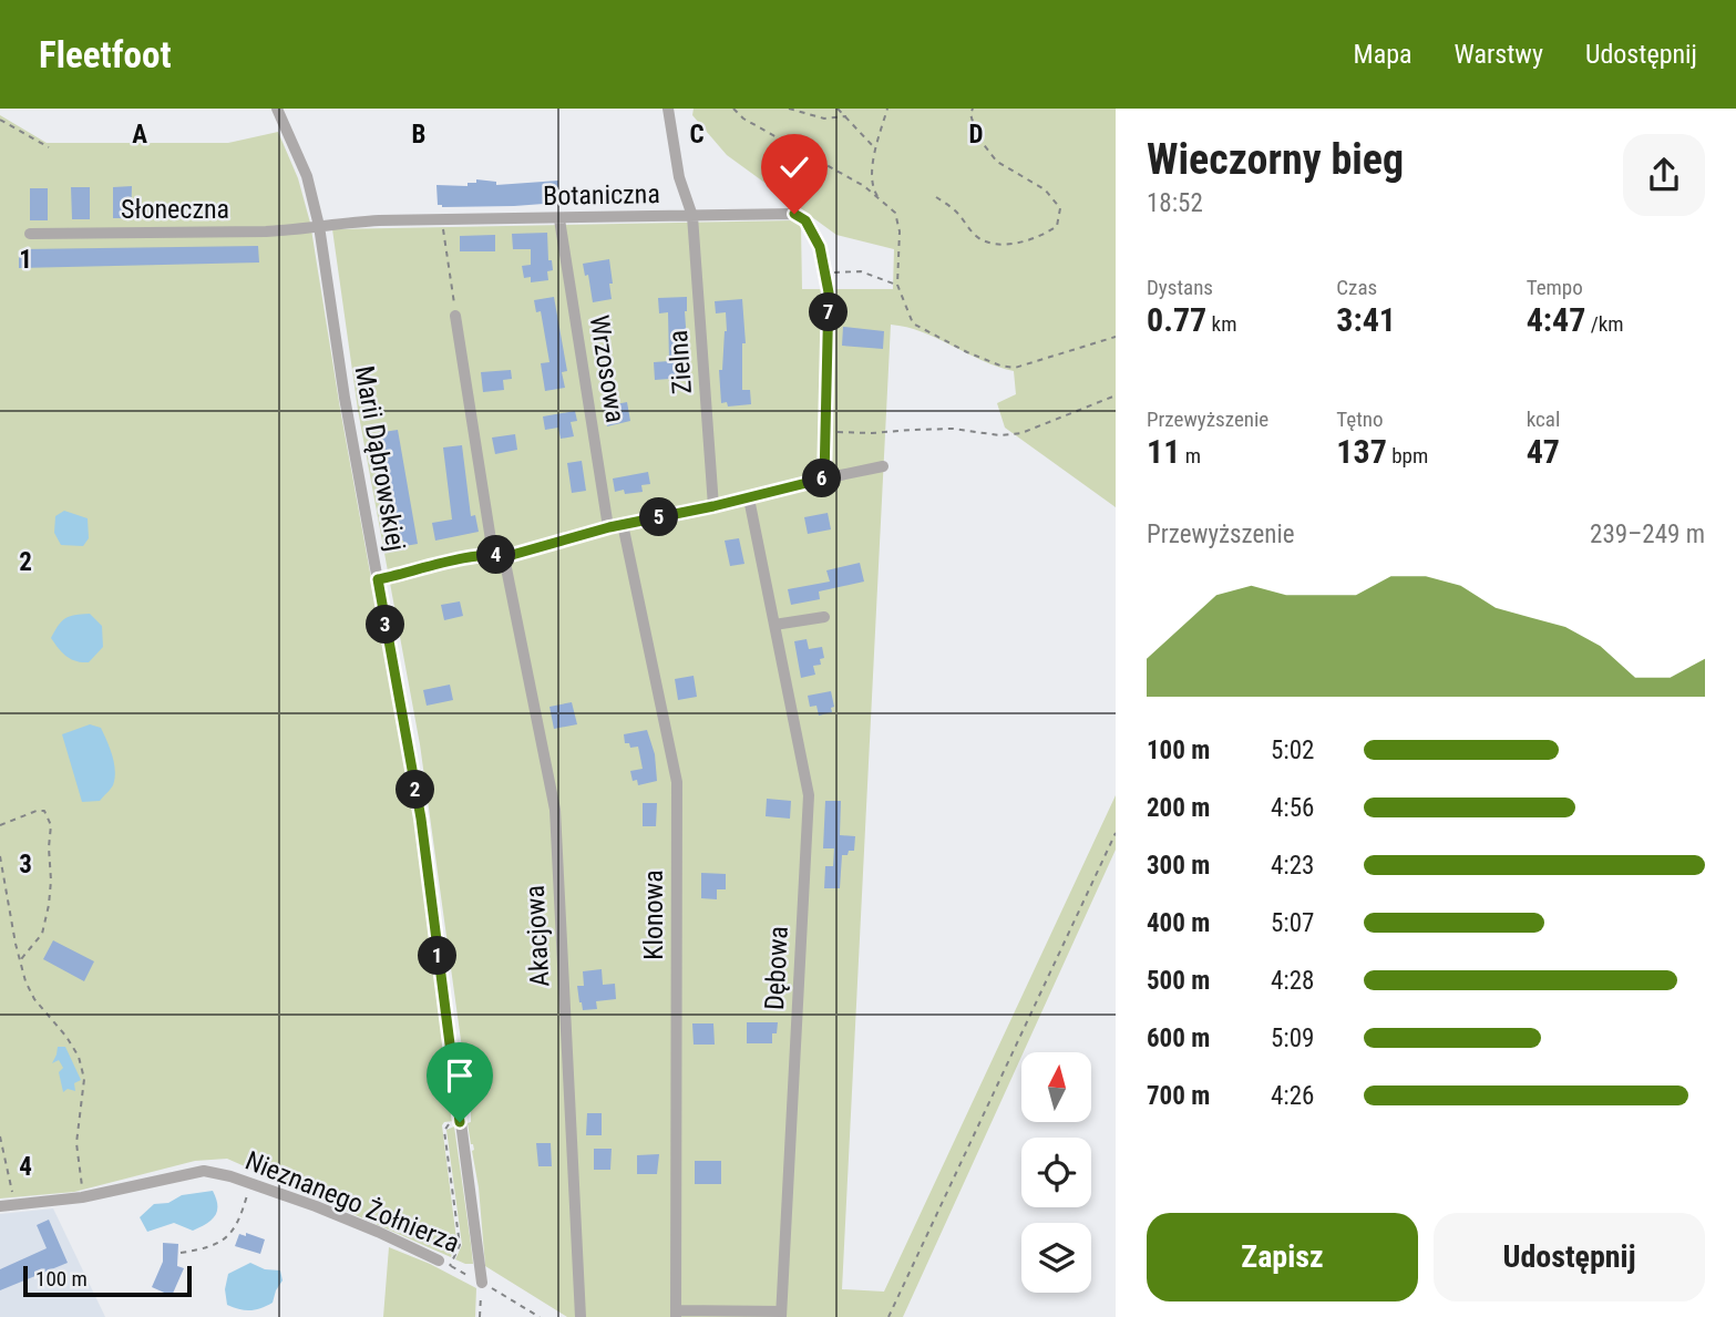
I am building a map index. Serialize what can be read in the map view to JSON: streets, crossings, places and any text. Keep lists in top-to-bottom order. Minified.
{"streets":{"street":["Botaniczna","Słoneczna","Zielna","Wrzosowa","Marii Dąbrowskiej","Klonowa","Akacjowa","Dębowa","Nieznanego Żołnierza"]},"crossings":[["Botaniczna","Słoneczna"],["Botaniczna","Zielna"],["Botaniczna","Wrzosowa"],["Botaniczna","Marii Dąbrowskiej"],["Słoneczna","Marii Dąbrowskiej"],["Marii Dąbrowskiej","Nieznanego Żołnierza"],["Klonowa","Dębowa"]],"scale_bar":"100 m","north":"top","page":{"header":"Fleetfoot","nav":["Mapa","Warstwy","Udostępnij"],"heading":["Wieczorny bieg","18:52"],"stats":[["Dystans","0.77 km"],["Czas","3:41"],["Tempo","4:47 /km"],["Przewyższenie","11 m"],["Tętno","137 bpm"],["kcal","47"]],"pins":["7","6","5","4","3","2","1"],"chart":["Przewyższenie","239–249 m"],"list":[{"name":"100 m","note":"5:02"},{"name":"200 m","note":"4:56"},{"name":"300 m","note":"4:23"},{"name":"400 m","note":"5:07"},{"name":"500 m","note":"4:28"},{"name":"600 m","note":"5:09"},{"name":"700 m","note":"4:26"}],"buttons":["Zapisz","Udostępnij"],"scale":"100 m"},"grid":{"columns":["A","B","C","D"],"rows":["1","2","3","4"]}}
